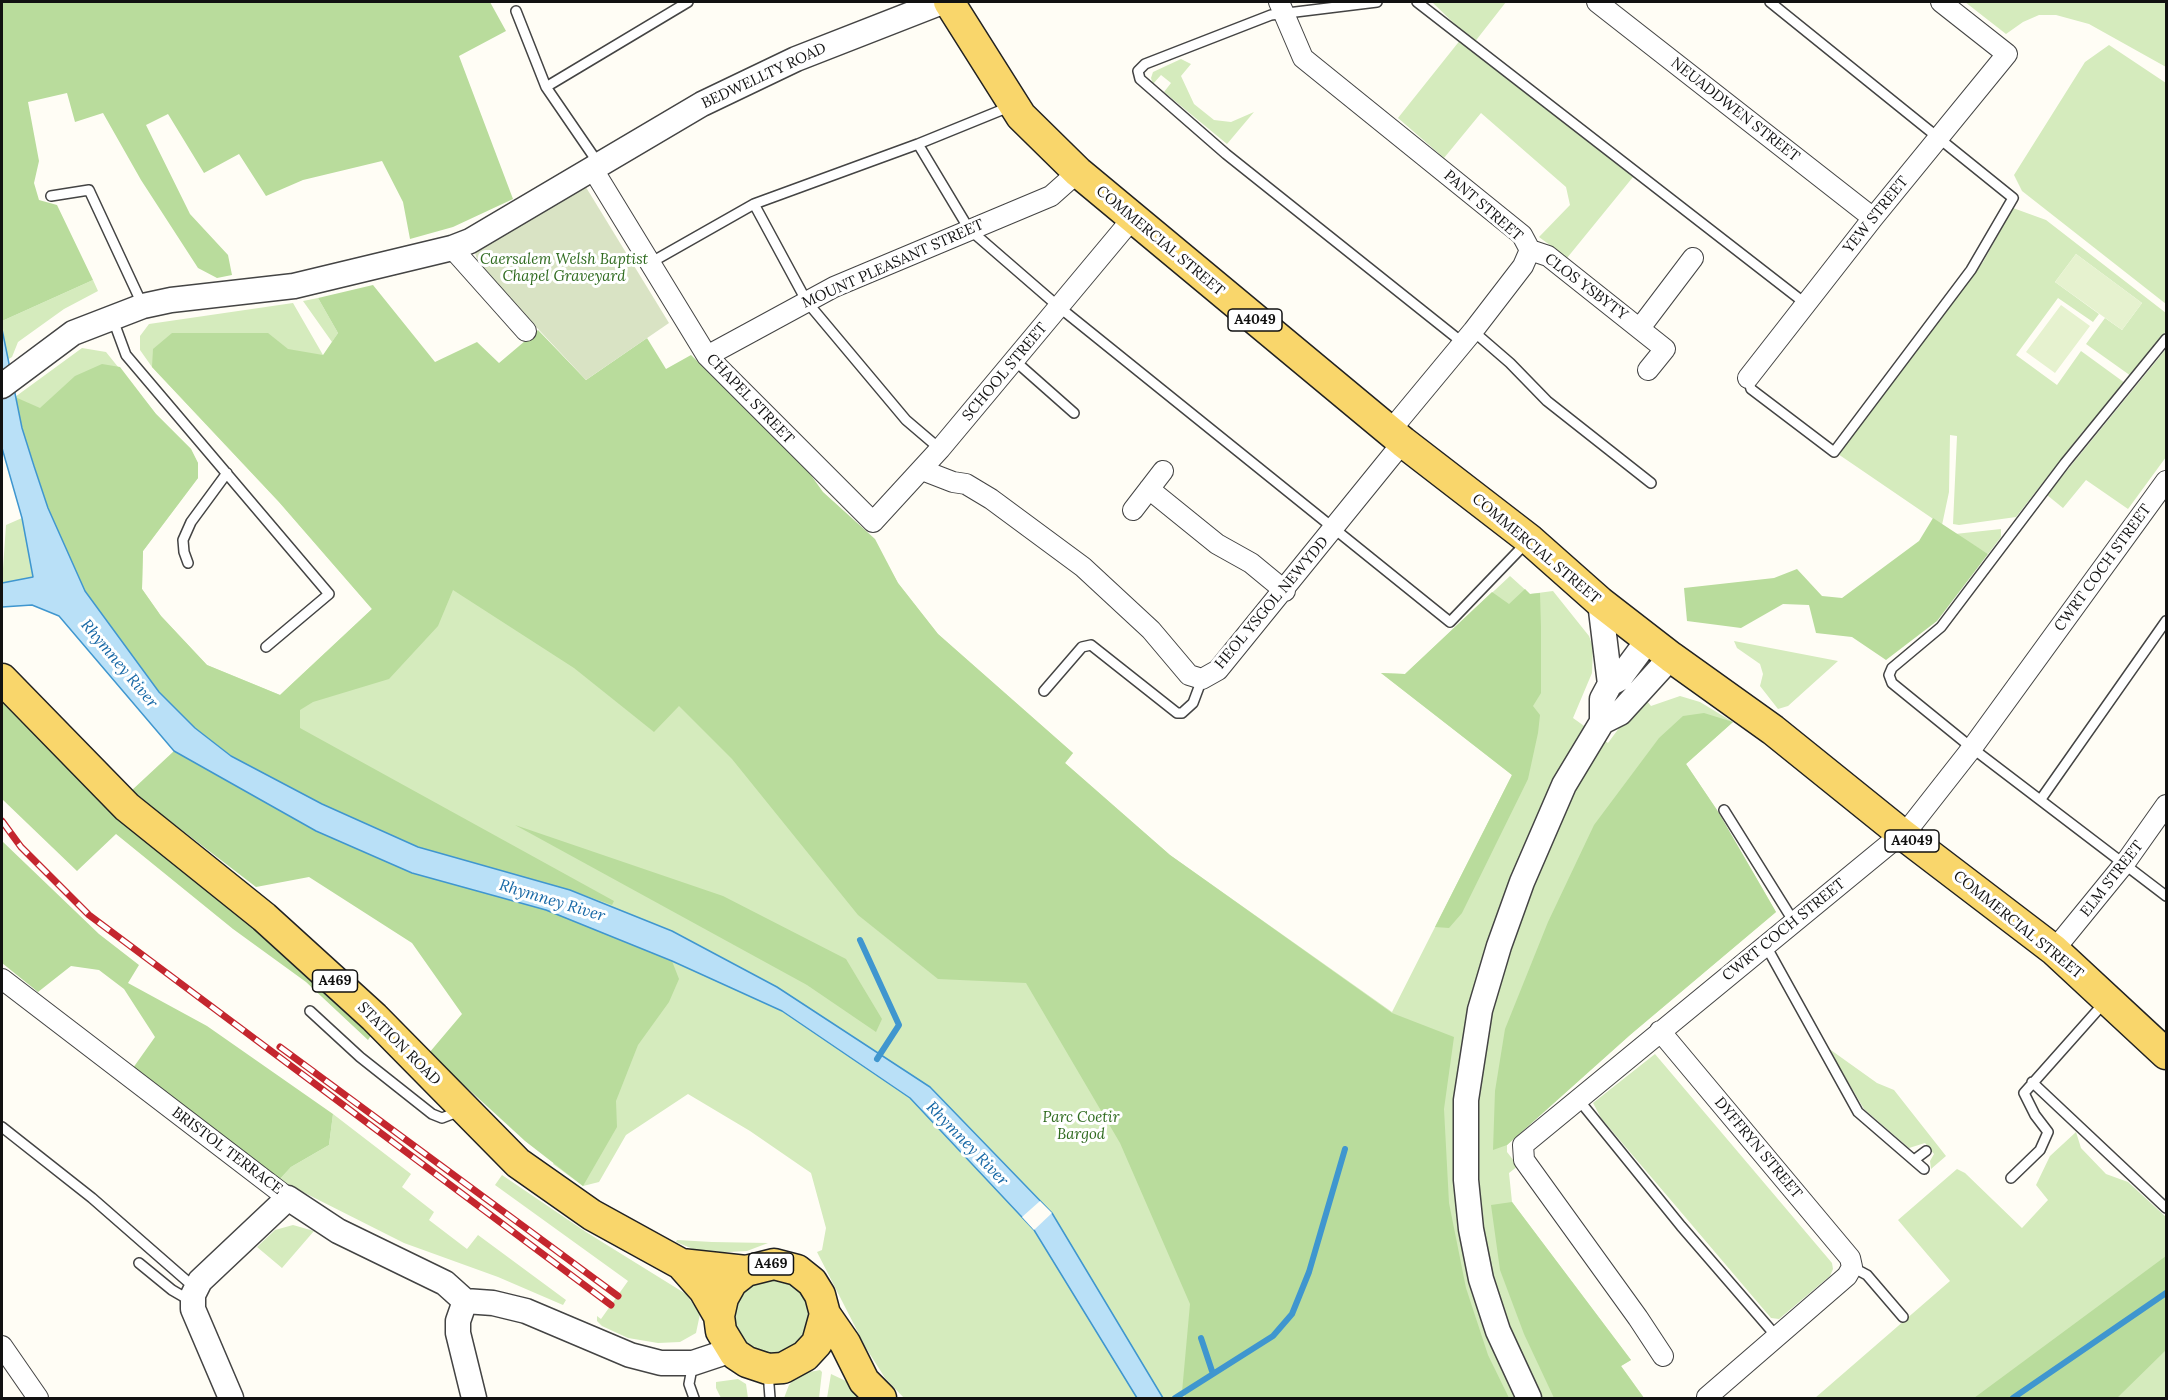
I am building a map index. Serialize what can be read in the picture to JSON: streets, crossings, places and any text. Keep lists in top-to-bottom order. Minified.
{"streets":{"main road":["COMMERCIAL STREET","A4049","A469","STATION ROAD"],"street":["BEDWELLTY ROAD","NEUADDWEN STREET","PANT STREET","YEW STREET","MOUNT PLEASANT STREET","CLOS YSBYTY","SCHOOL STREET","CHAPEL STREET","CWRT COCH STREET","HEOL YSGOL NEWYDD","ELM STREET","DYFFRYN STREET","BRISTOL TERRACE"]},"crossings":[["BEDWELLTY ROAD","CHAPEL STREET"],["NEUADDWEN STREET","YEW STREET"],["PANT STREET","COMMERCIAL STREET"],["PANT STREET","CLOS YSBYTY"],["PANT STREET","HEOL YSGOL NEWYDD"],["COMMERCIAL STREET","MOUNT PLEASANT STREET"],["COMMERCIAL STREET","SCHOOL STREET"],["COMMERCIAL STREET","CWRT COCH STREET"],["COMMERCIAL STREET","HEOL YSGOL NEWYDD"],["COMMERCIAL STREET","ELM STREET"],["MOUNT PLEASANT STREET","CHAPEL STREET"],["SCHOOL STREET","CHAPEL STREET"],["SCHOOL STREET","HEOL YSGOL NEWYDD"],["CWRT COCH STREET","DYFFRYN STREET"],["A469","STATION ROAD"]],"water":["Rhymney River"],"parks":["Caersalem Welsh Baptist Chapel Graveyard","Parc Coetir Bargod"]}
